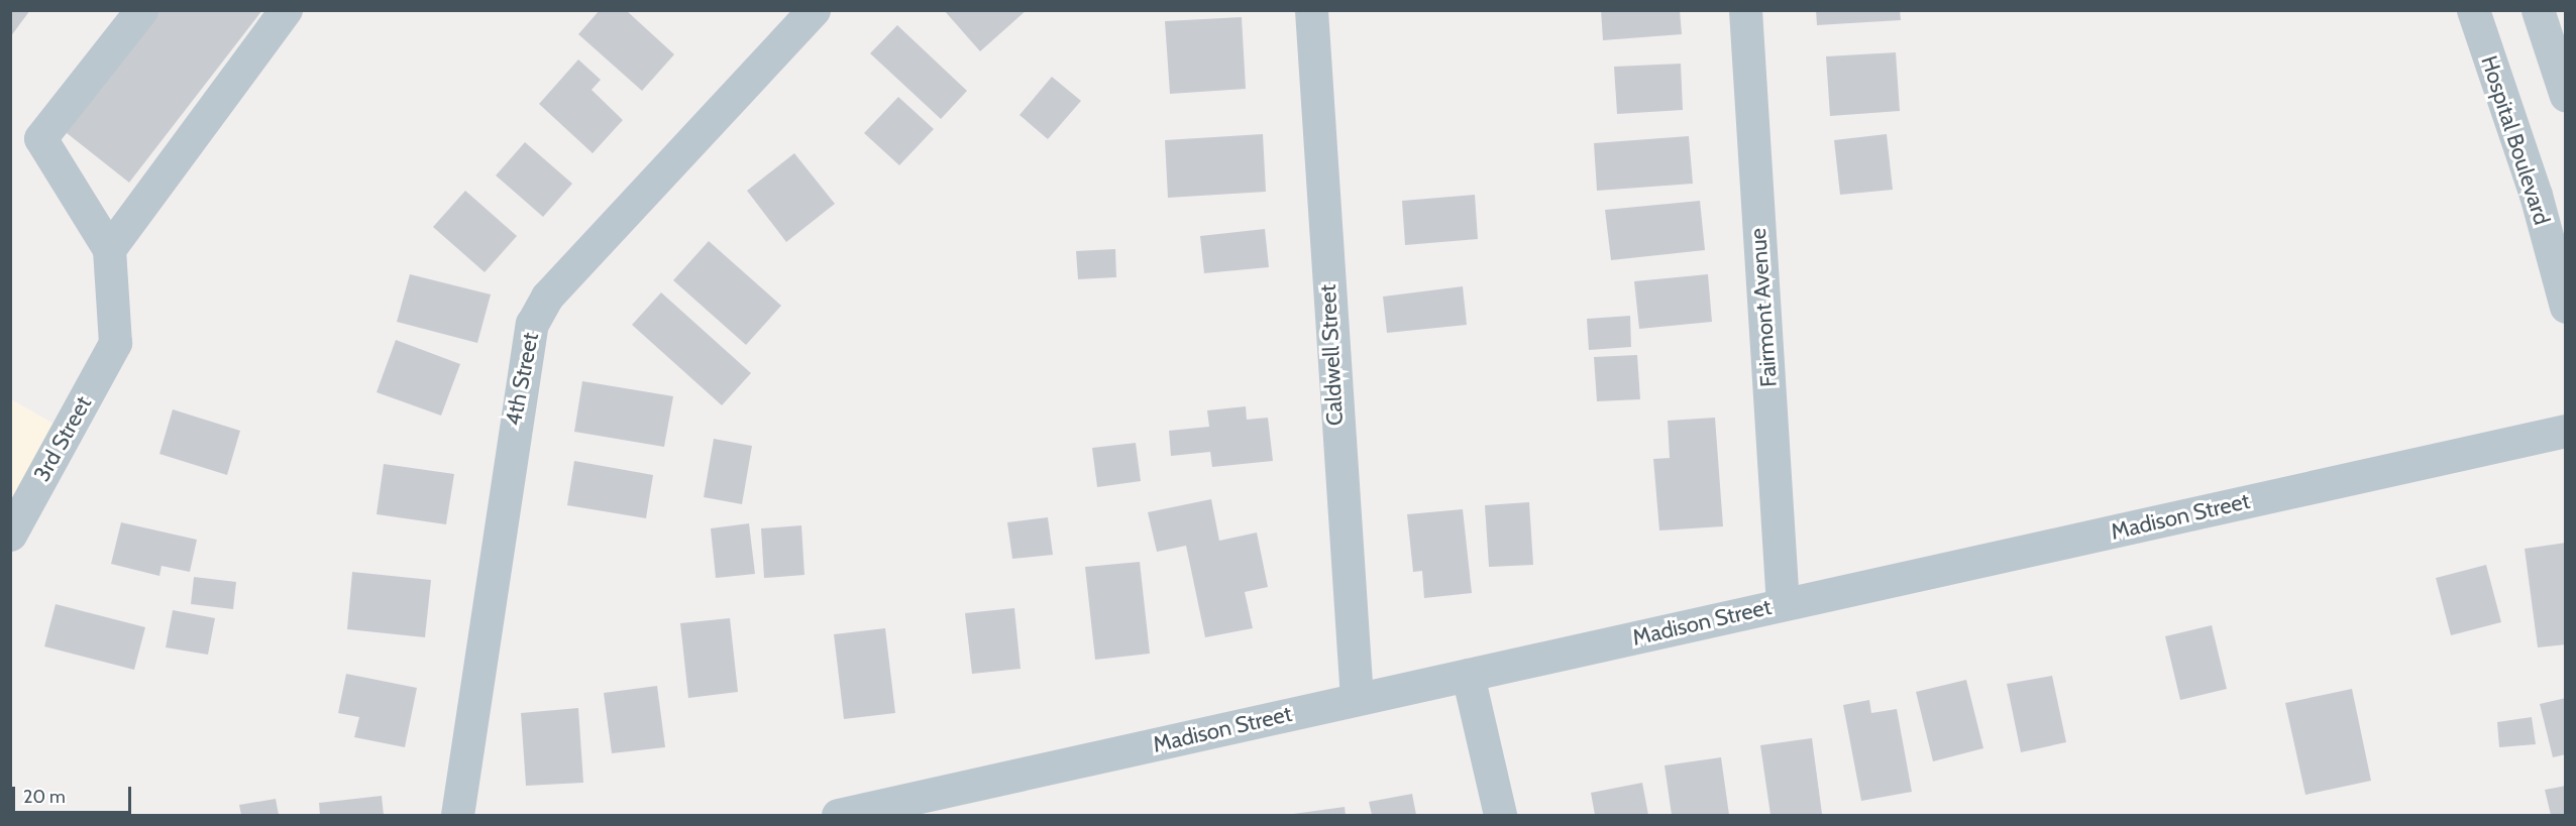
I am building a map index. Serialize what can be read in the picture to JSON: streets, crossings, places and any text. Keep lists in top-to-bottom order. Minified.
{"streets":{"street":["Hospital Boulevard","Fairmont Avenue","Caldwell Street","4th Street","3rd Street","Madison Street"]},"crossings":[["Fairmont Avenue","Madison Street"],["Caldwell Street","Madison Street"]],"scale_bar":"20 m"}
